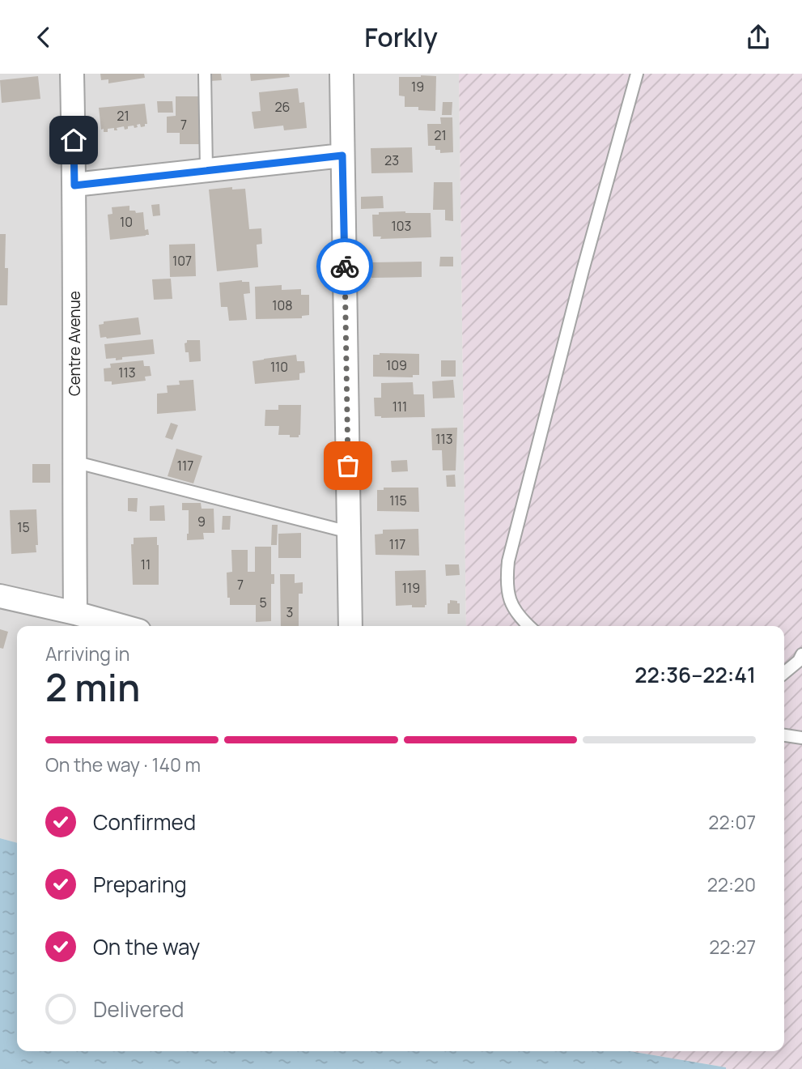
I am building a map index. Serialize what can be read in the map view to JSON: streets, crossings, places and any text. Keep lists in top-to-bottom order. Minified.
{"streets":{"street":["Centre Avenue"]},"house_numbers":["19","26","21","7","21","23","10","103","107","108","109","110","113","111","113","117","115","9","15","117","11","7","119","5","3"],"page":{"header":"Forkly","heading":["2 min","Arriving in","22:36–22:41"],"bar":"On the way · 140 m","list":[["Confirmed","22:07"],["Preparing","22:20"],["On the way","22:27"],"Delivered"]}}
